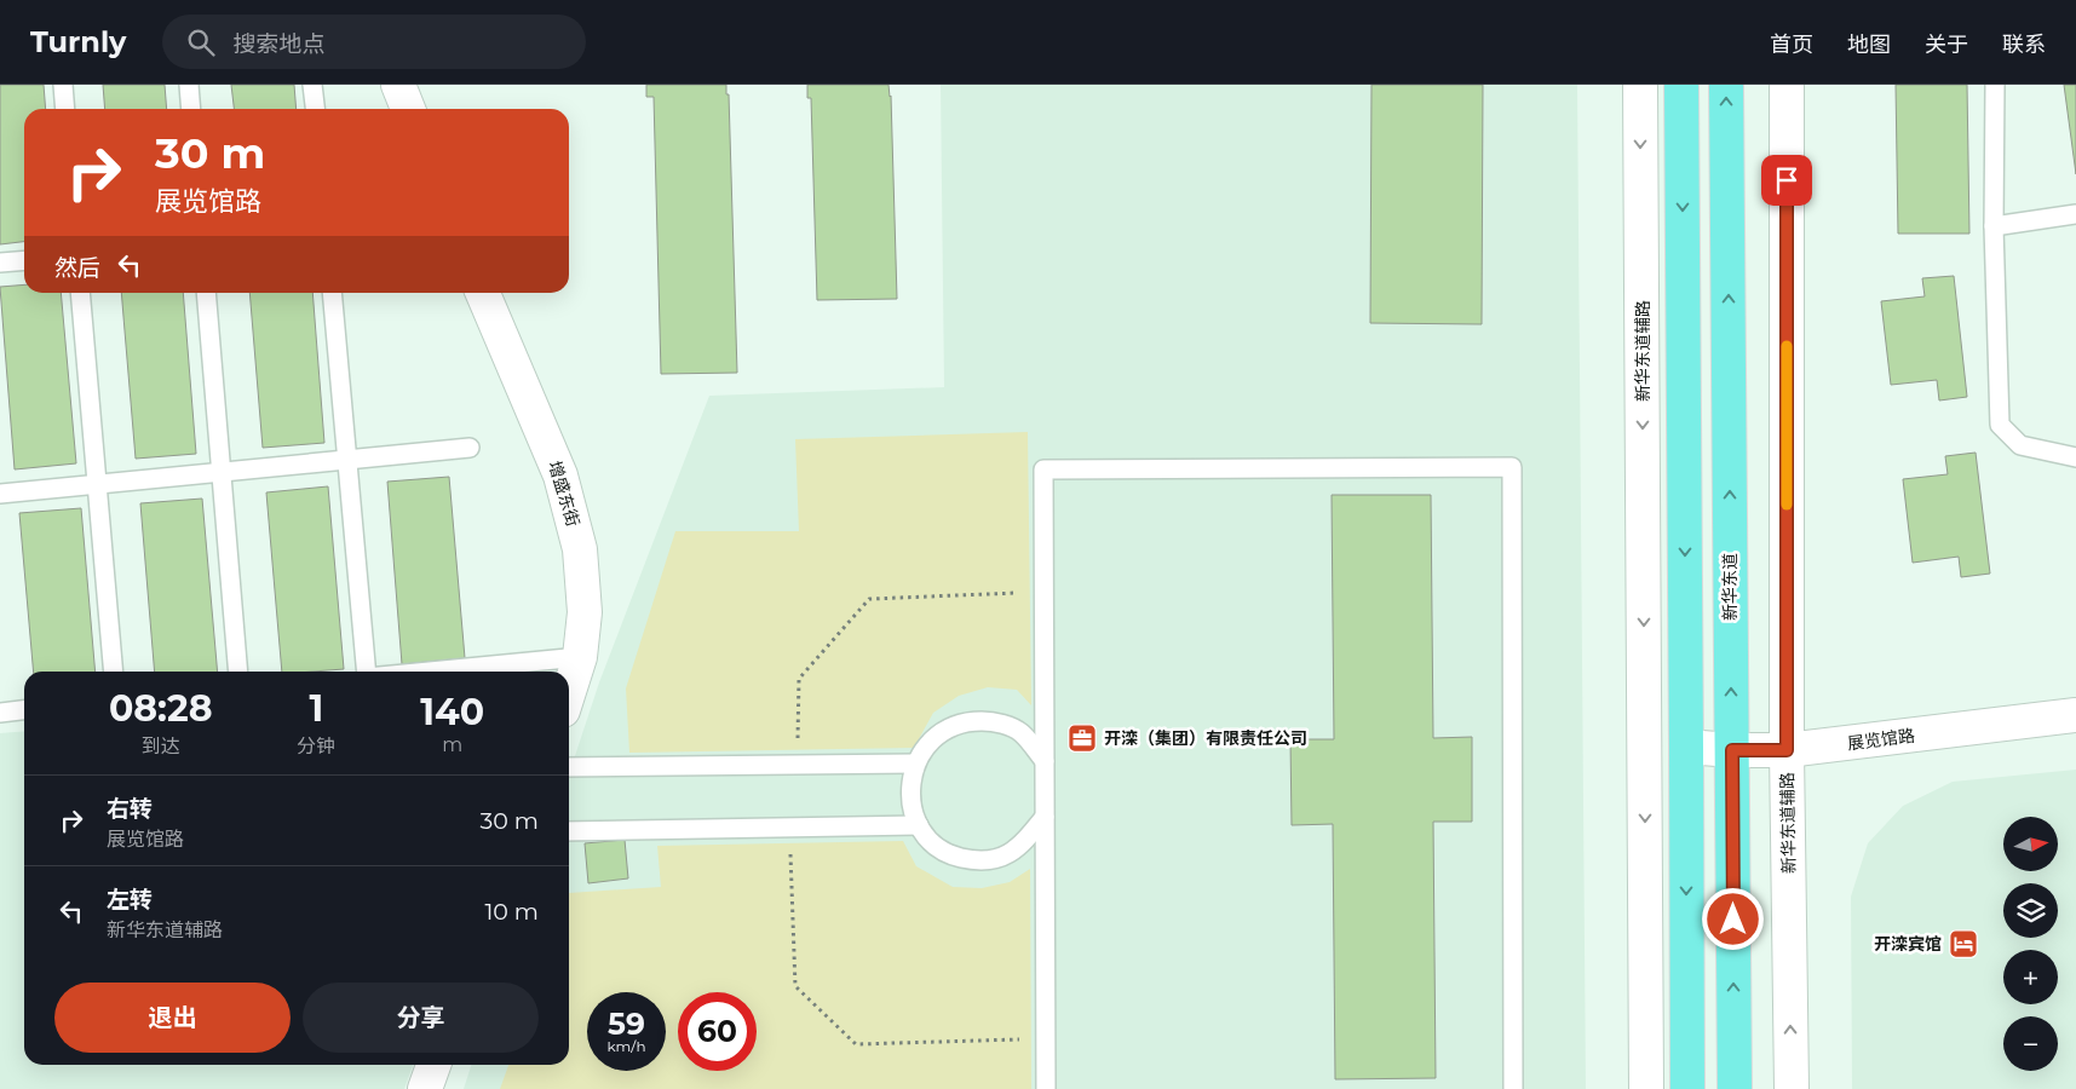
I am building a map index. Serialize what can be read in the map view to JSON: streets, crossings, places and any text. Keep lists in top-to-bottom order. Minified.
{"streets":{"main road":["新华东道"],"street":["新华东道辅路","增盛东街","展览馆路"]},"crossings":[["新华东道辅路","展览馆路"],["新华东道","展览馆路"]],"places":{"office":["开滦（集团）有限责任公司"],"hotel":["开滦宾馆"]},"north":"right","page":{"header":"Turnly","search":"搜索地点","nav":["首页","地图","关于","联系"],"turn":["30 m","展览馆路"],"then":"然后","eta":["08:28","到达","1","分钟","140","m"],"list":[{"name":"右转","note":"展览馆路","value":"30 m"},{"name":"左转","note":"新华东道辅路","value":"10 m"}],"map_buttons":["+","−"],"buttons":["退出","分享"],"speed":"59 km/h","limit":"60"}}
